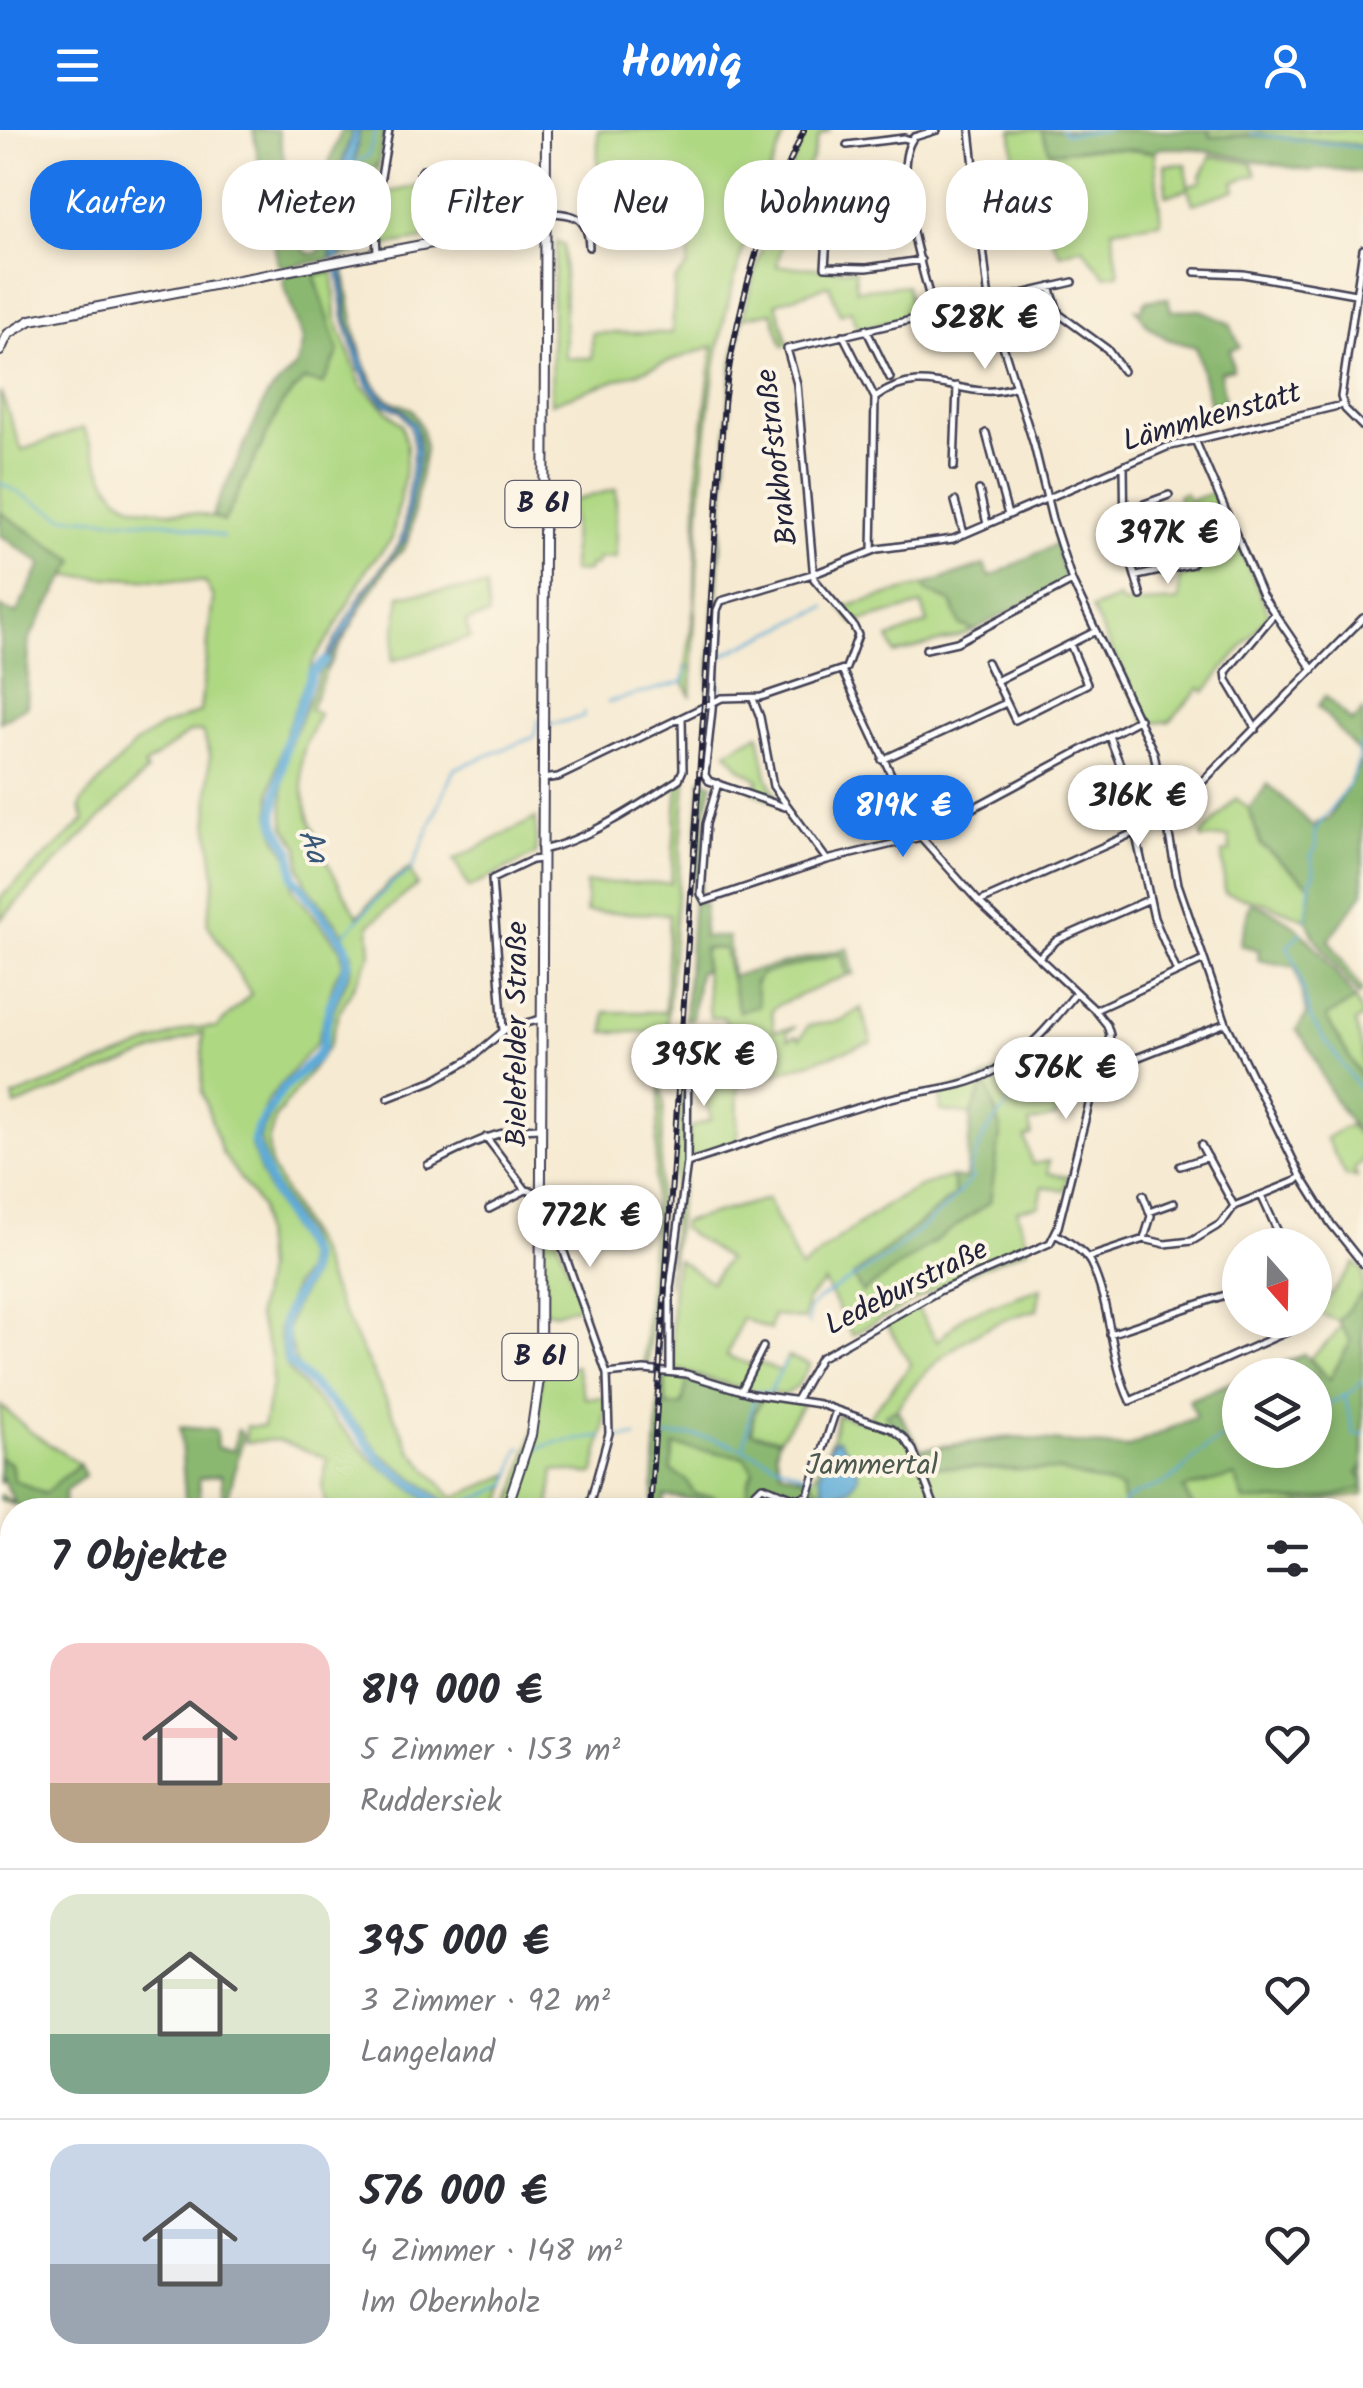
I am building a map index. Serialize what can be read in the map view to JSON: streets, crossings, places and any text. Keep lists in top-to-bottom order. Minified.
{"streets":{"main road":["B 61","Bielefelder Straße"],"street":["Lämmkenstatt","Brakhofstraße","Ledeburstraße"]},"crossings":[["Lämmkenstatt","Brakhofstraße"]],"water":["Aa"],"parks":["Jammertal"],"north":"bottom","page":{"header":"Homiq","chip":["Kaufen","Mieten","Filter","Neu","Wohnung","Haus"],"price":["528K €","397K €","316K €","819K €","395K €","576K €","772K €"],"heading":"7 Objekte","list":[{"name":"819 000 €","note":"5 Zimmer · 153 m² · Ruddersiek"},{"name":"395 000 €","note":"3 Zimmer · 92 m² · Langeland"},{"name":"576 000 €","note":"4 Zimmer · 148 m² · Im Obernholz"}]}}
